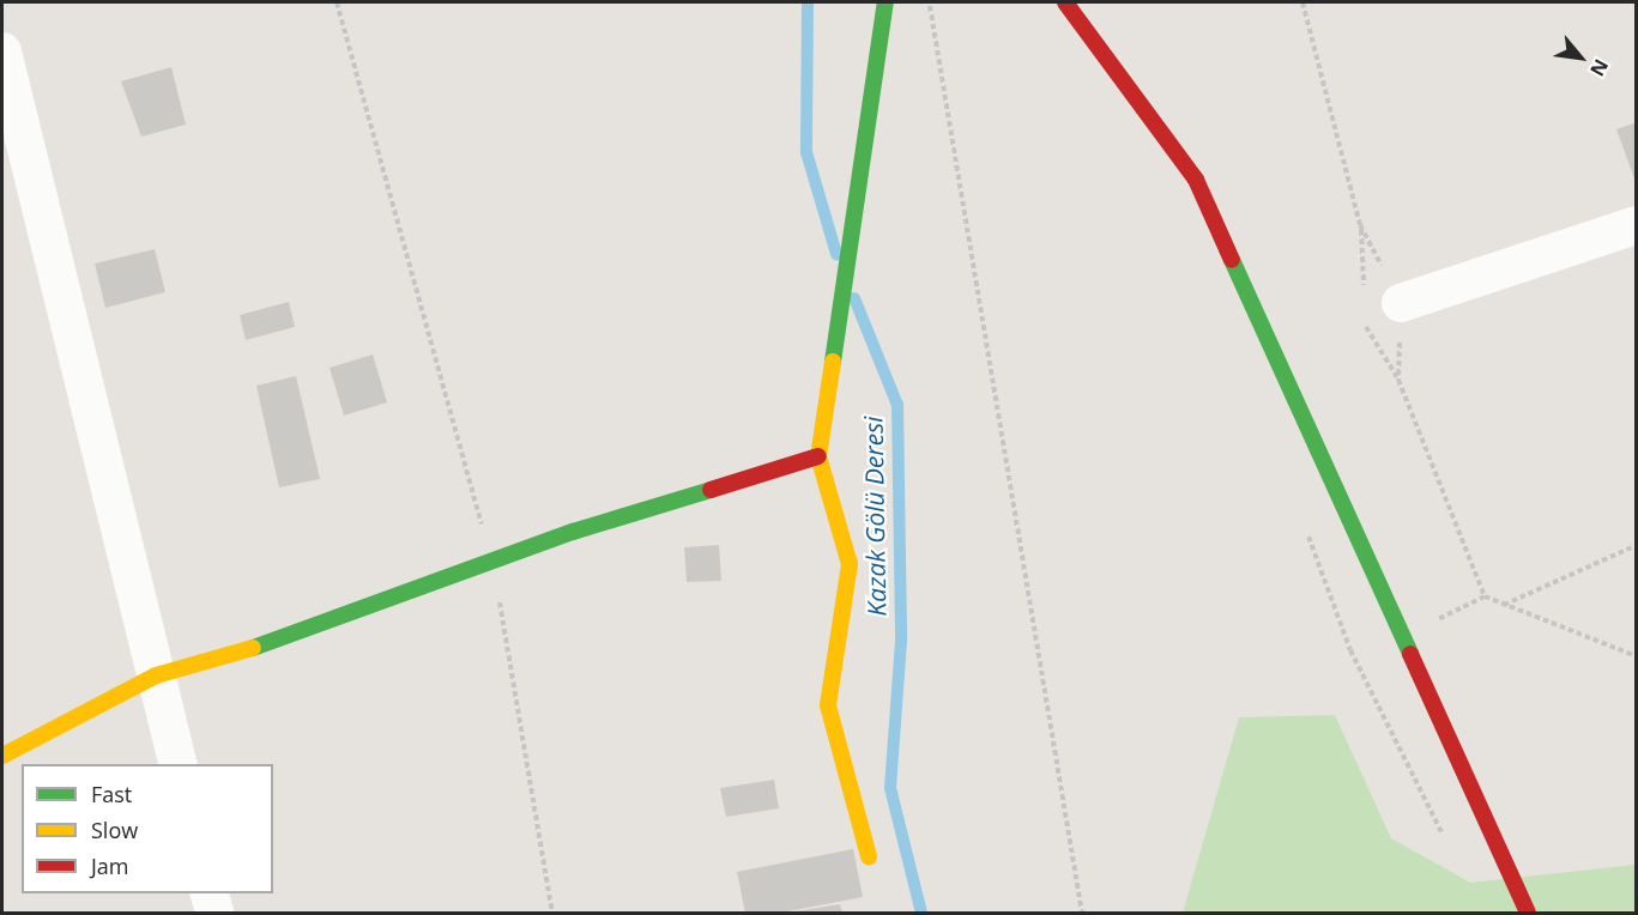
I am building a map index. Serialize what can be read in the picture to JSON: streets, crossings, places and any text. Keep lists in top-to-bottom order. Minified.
{"water":["Kazak Gölü Deresi"],"legend":["Fast","Slow","Jam"],"north":"bottom right"}
